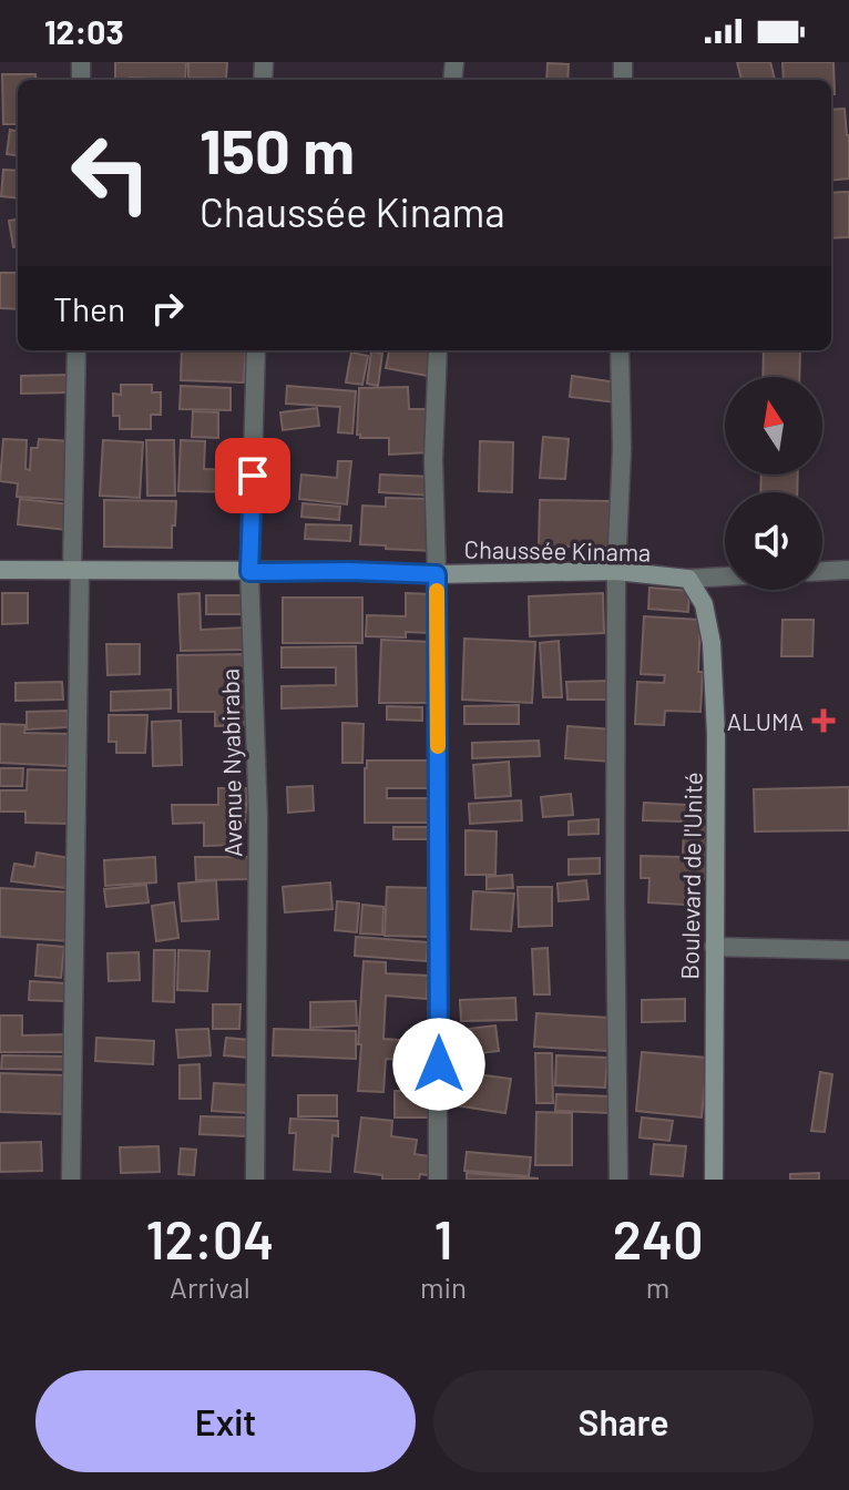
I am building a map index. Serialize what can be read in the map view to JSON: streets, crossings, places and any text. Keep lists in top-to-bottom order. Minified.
{"streets":{"street":["Chaussée Kinama","Avenue Nyabiraba","Boulevard de l'Unité"]},"crossings":[["Chaussée Kinama","Avenue Nyabiraba"],["Chaussée Kinama","Boulevard de l'Unité"]],"places":{"health":["ALUMA"]},"north":"top","page":{"status":"12:03","turn":["150 m","Chaussée Kinama"],"then":"Then","eta":["12:04","Arrival","1","min","240","m"],"buttons":["Exit","Share"]}}
